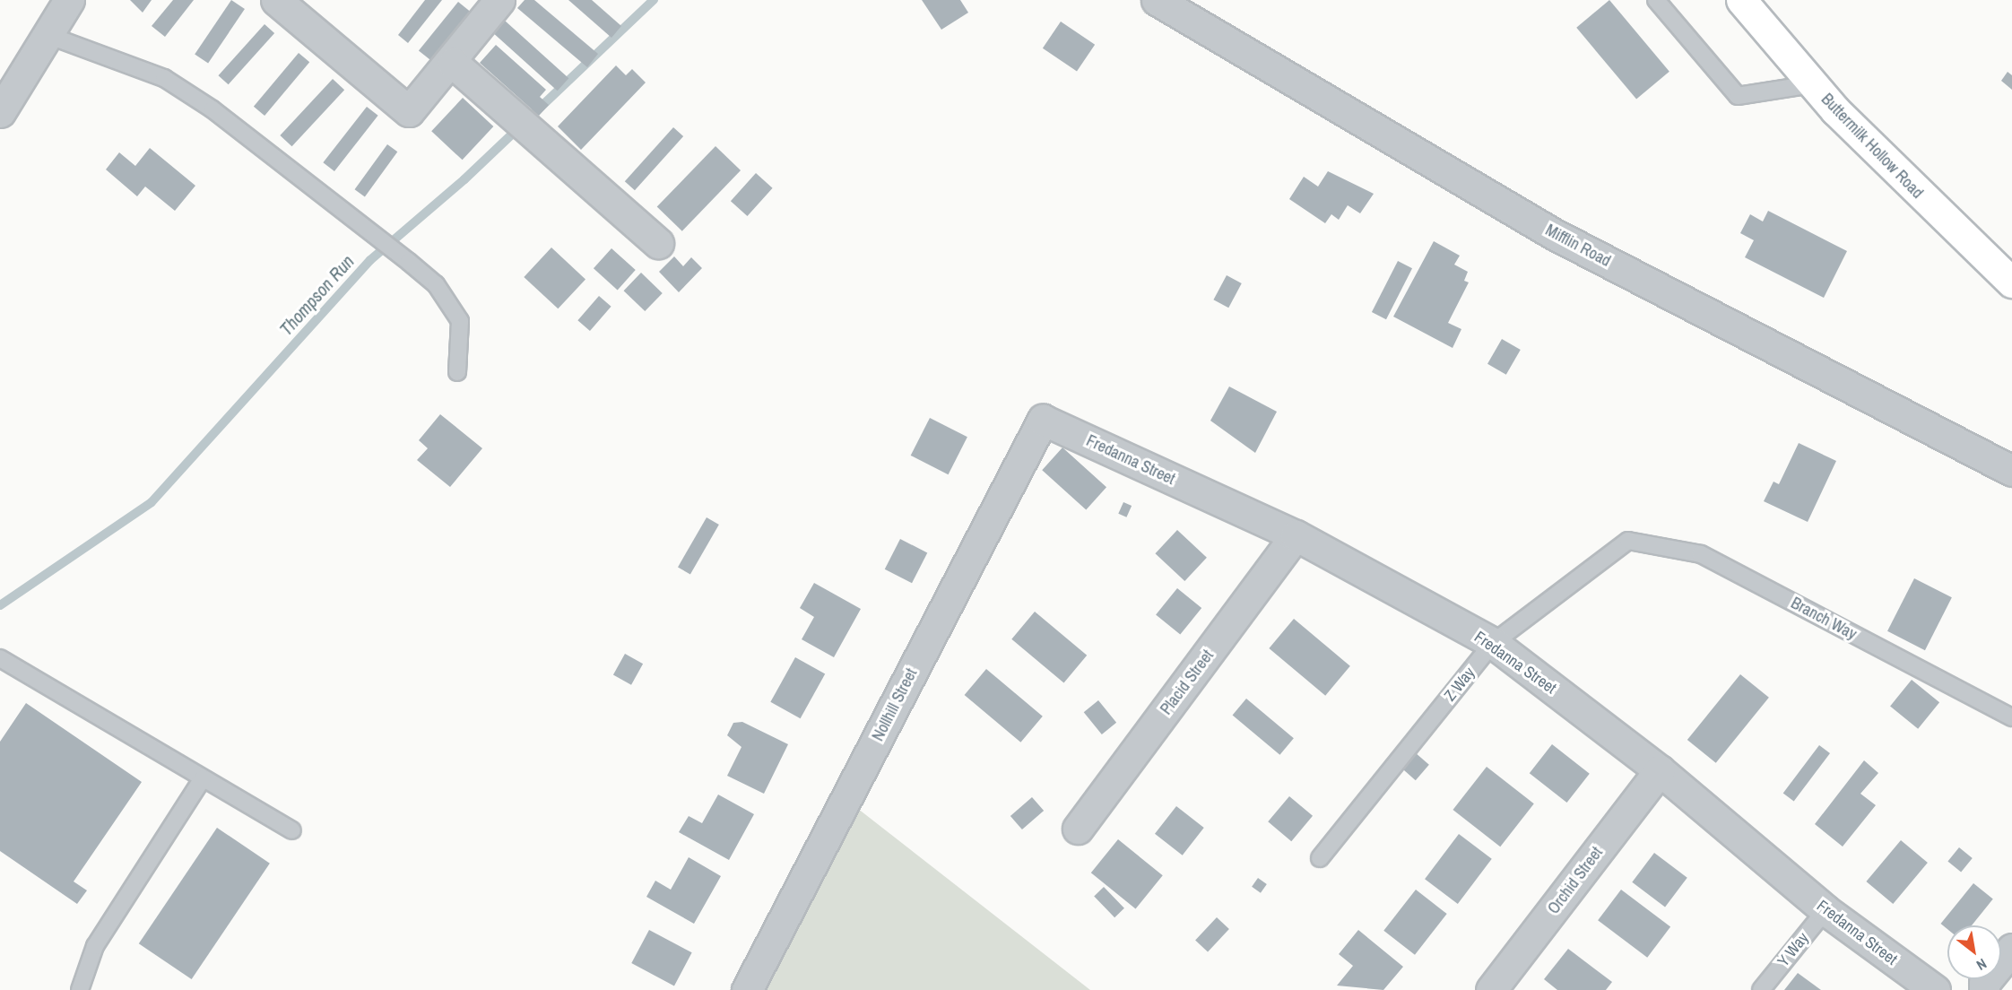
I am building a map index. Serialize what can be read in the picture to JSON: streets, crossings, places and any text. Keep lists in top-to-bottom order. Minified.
{"streets":{"main road":["Buttermilk Hollow Road"],"street":["Mifflin Road","Fredanna Street","Placid Street","Nollhill Street","Orchid Street"],"lane":["Branch Way","Z Way","Y Way"]},"crossings":[["Fredanna Street","Placid Street"],["Fredanna Street","Z Way"],["Fredanna Street","Nollhill Street"],["Fredanna Street","Orchid Street"],["Fredanna Street","Y Way"],["Branch Way","Z Way"]],"water":["Thompson Run"],"north":"bottom right"}
